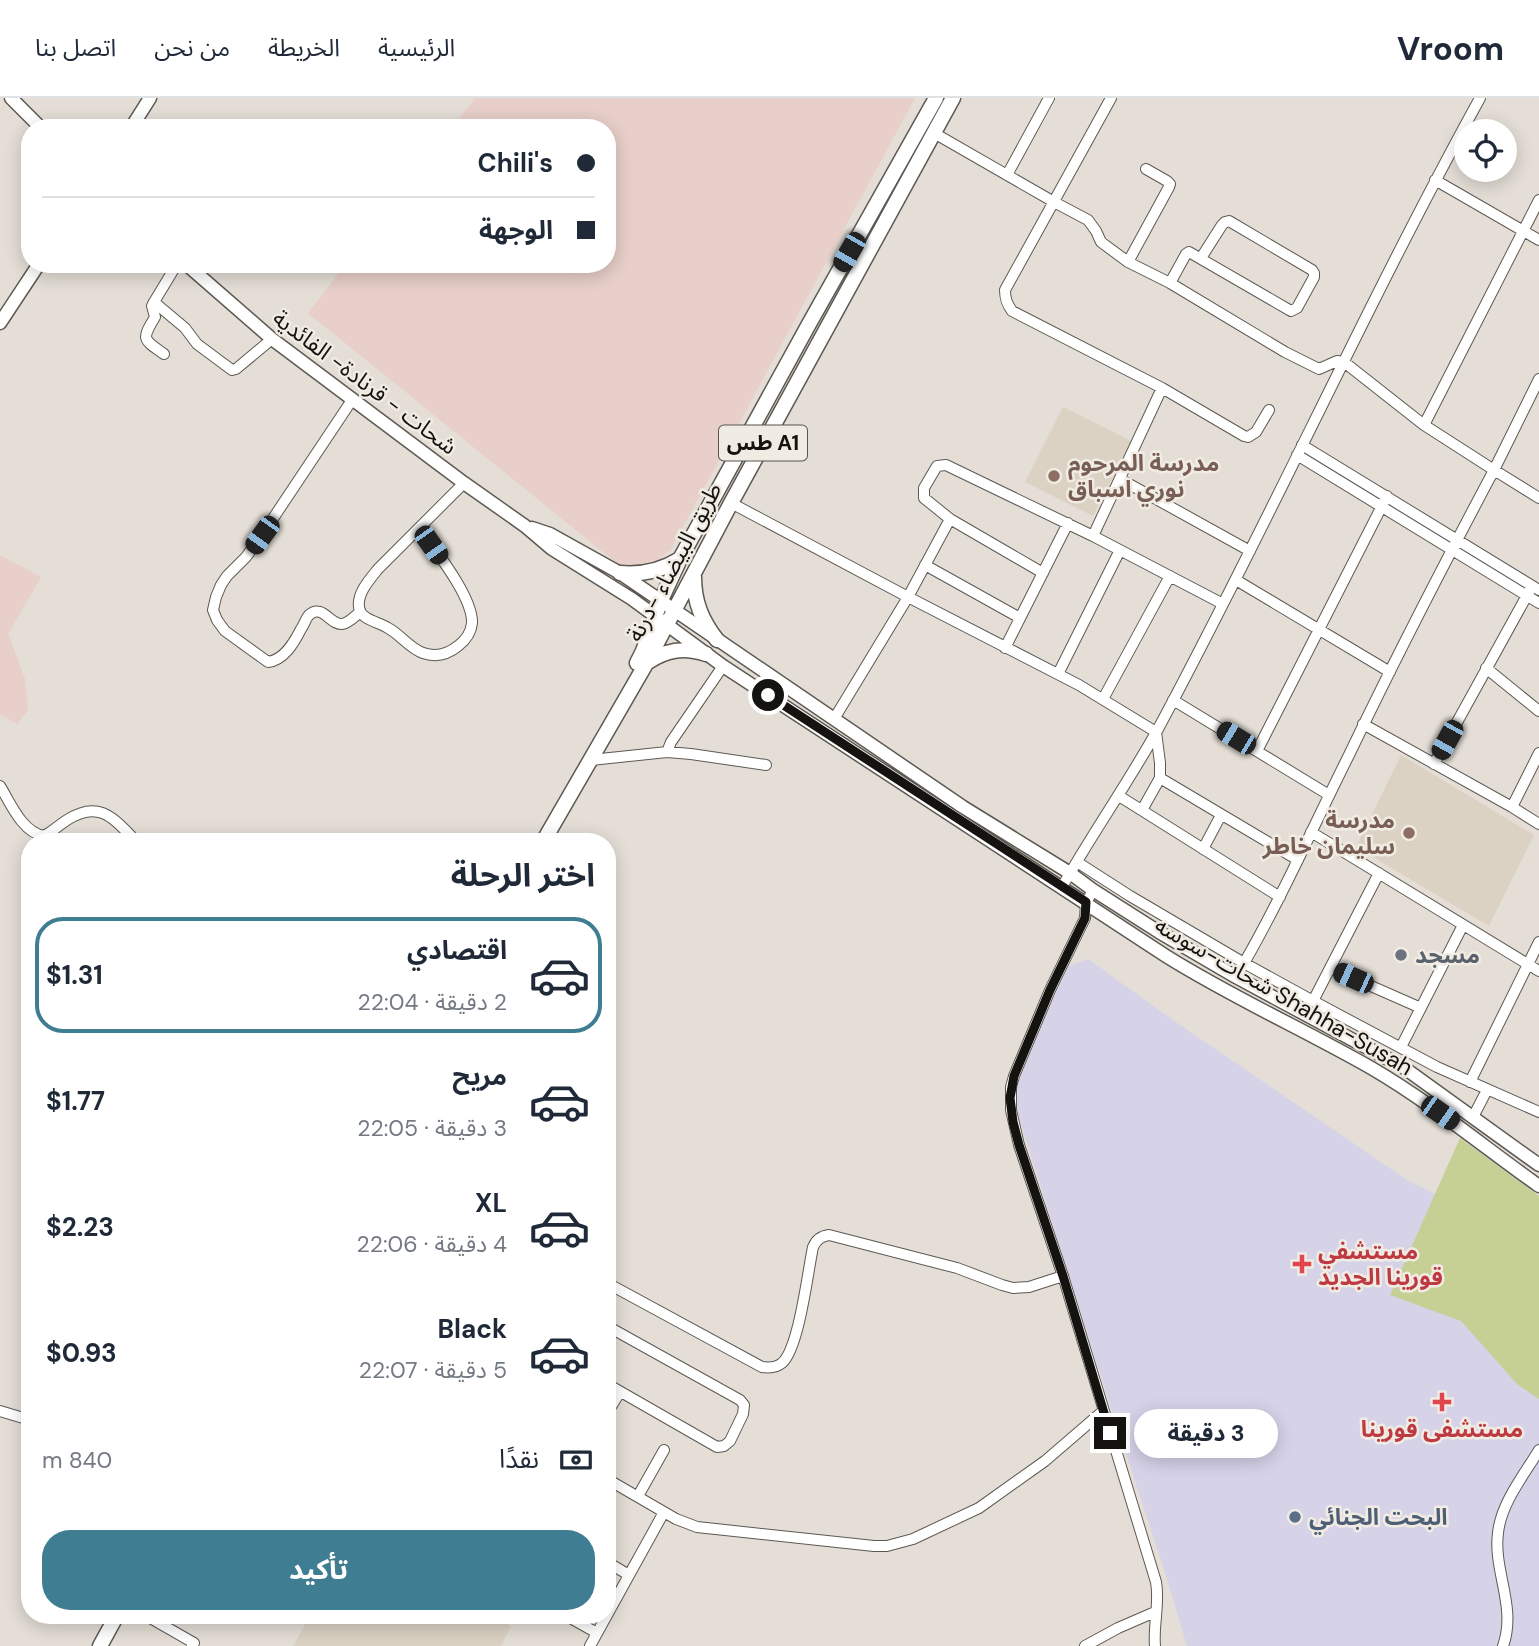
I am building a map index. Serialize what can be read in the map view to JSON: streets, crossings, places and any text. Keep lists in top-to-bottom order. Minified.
{"streets":{"highway":["طس A1","طريق البيضاء -درنة"],"main road":["شحات - قرنادة- الفائدية","شحات-سوسه Shahha-Susah"]},"crossings":[["شحات - قرنادة- الفائدية","شحات-سوسه Shahha-Susah"],["طس A1","طريق البيضاء -درنة"],["طريق البيضاء -درنة","شحات-سوسه Shahha-Susah"]],"places":{"other":["مدرسة المرحوم نوري اسباق","مدرسة سليمان خاطر","مسجد","البحت الجنائي"],"health":["مستشفي قورينا الجديد","مستشفى قورينا"]},"page":{"header":"Vroom","nav":["الرئيسية","الخريطة","من نحن","اتصل بنا"],"banner":["Chili's","الوجهة"],"heading":"اختر الرحلة","list":[{"name":"اقتصادي","note":"2 دقيقة · 22:04","value":"$1.31"},{"name":"مريح","note":"3 دقيقة · 22:05","value":"$1.77"},{"name":"XL","note":"4 دقيقة · 22:06","value":"$2.23"},{"name":"Black","note":"5 دقيقة · 22:07","value":"$0.93"}],"bubble":"3 دقيقة","pay":["نقدًا","840 m"],"buttons":"تأكيد"}}
